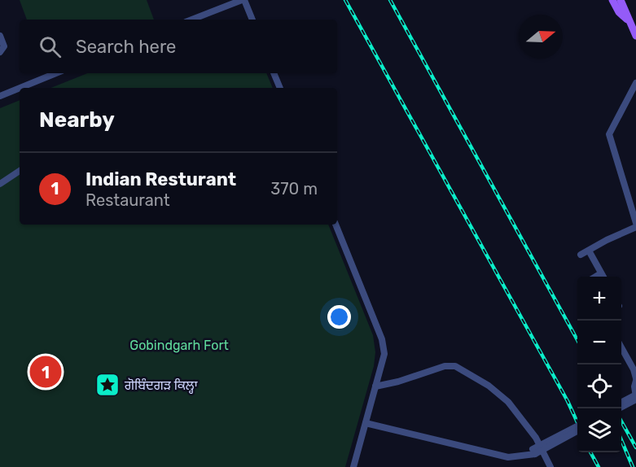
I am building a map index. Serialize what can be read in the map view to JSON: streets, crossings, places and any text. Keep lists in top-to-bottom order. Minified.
{"parks":["Gobindgarh Fort"],"places":{"place":["ਗੋਬਿੰਦਗੜ ਕਿਲ੍ਹਾ"]},"north":"right","page":{"search":"Search here","heading":"Nearby","list":[{"mark":"1","name":"Indian Resturant","note":"Restaurant","value":"370 m"}],"map_buttons":["+","−"],"pins":"1"}}
